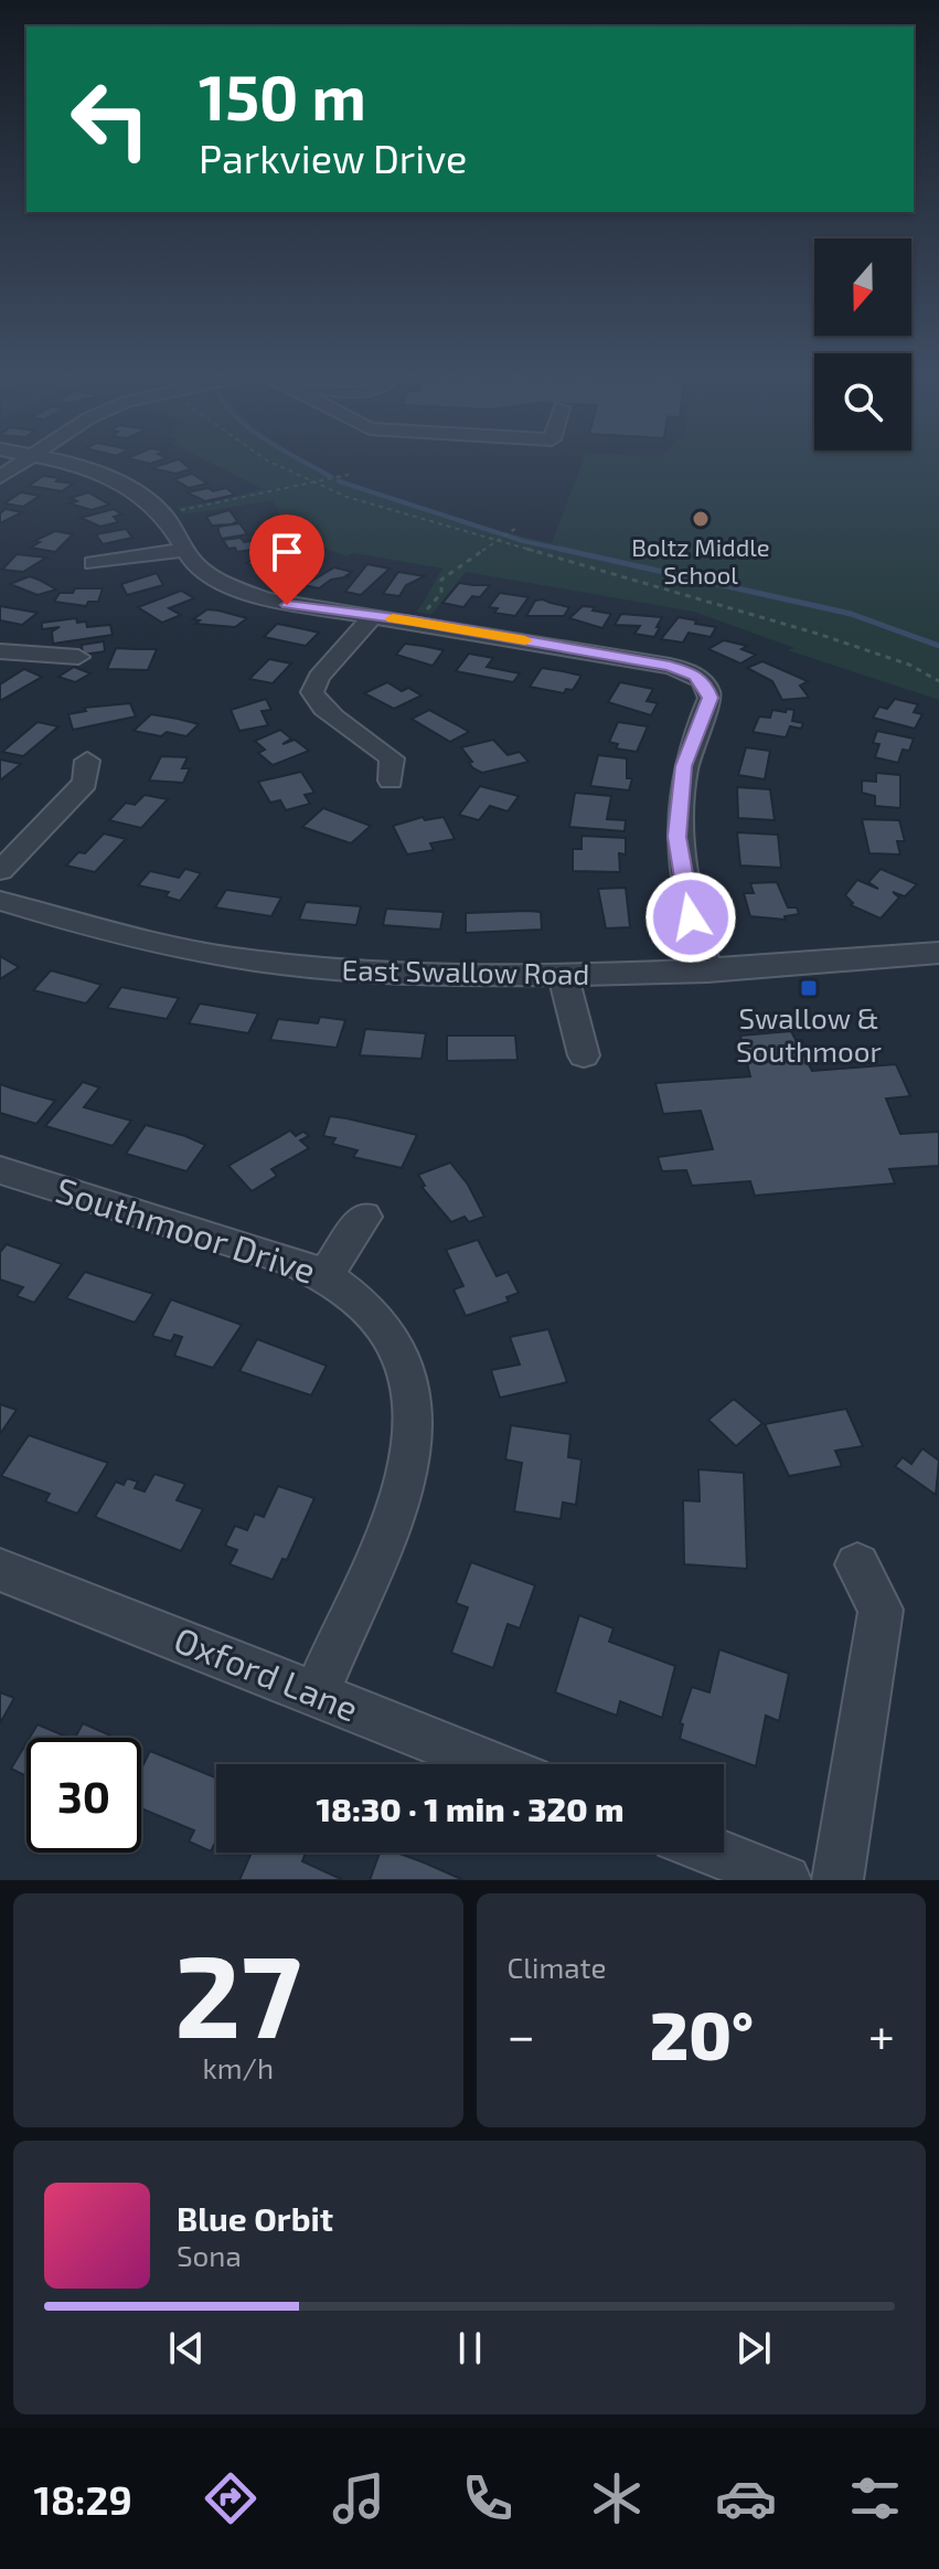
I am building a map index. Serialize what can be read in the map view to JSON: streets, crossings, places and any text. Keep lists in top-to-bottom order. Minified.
{"streets":{"street":["East Swallow Road","Southmoor Drive","Oxford Lane"]},"crossings":[["Southmoor Drive","Oxford Lane"]],"places":{"other":["Boltz Middle School"],"transit":["Swallow & Southmoor"]},"north":"bottom","page":{"turn":["150 m","Parkview Drive"],"limit":"30","trip":"18:30 · 1 min · 320 m","tile":[["27","km/h"],"Climate"],"heat":["−","20°","+"],"song":["Blue Orbit","Sona"],"tabs":"18:29"}}
